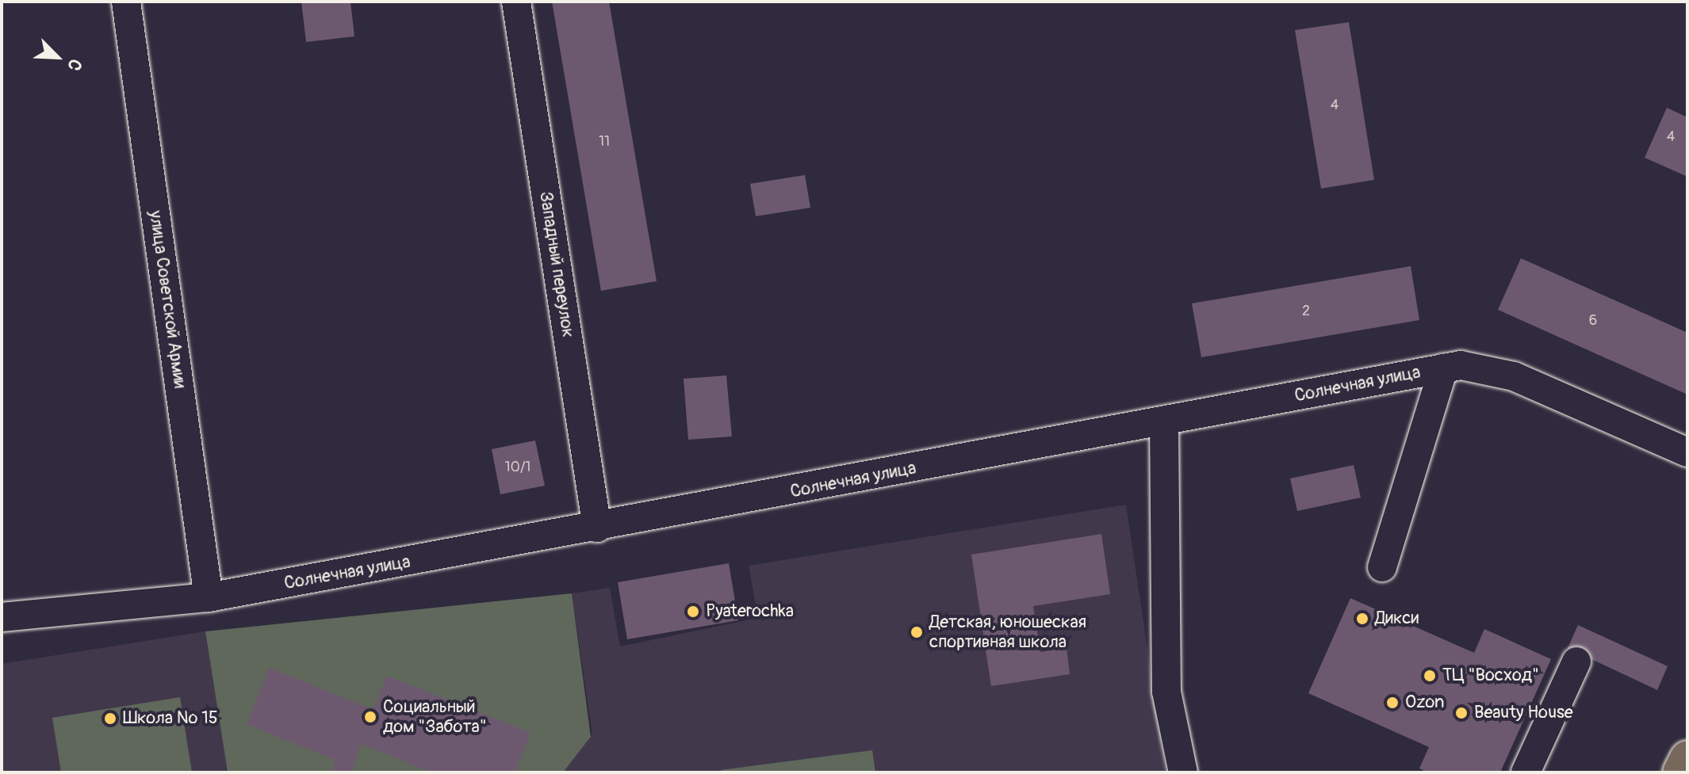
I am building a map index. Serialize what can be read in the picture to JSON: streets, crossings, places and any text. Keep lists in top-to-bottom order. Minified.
{"streets":{"street":["Западный переулок","улица Советской Армии","Солнечная улица"]},"crossings":[["Западный переулок","Солнечная улица"],["улица Советской Армии","Солнечная улица"]],"places":["Pyaterochka","Дикси","Детская, юношеская спортивная школа","ТЦ \"Восход\"","Ozon","Beauty House","Социальный дом \"Забота\"","Школа № 15"],"house_numbers":["4","4","11","2","6","10/1"],"north":"bottom right"}
